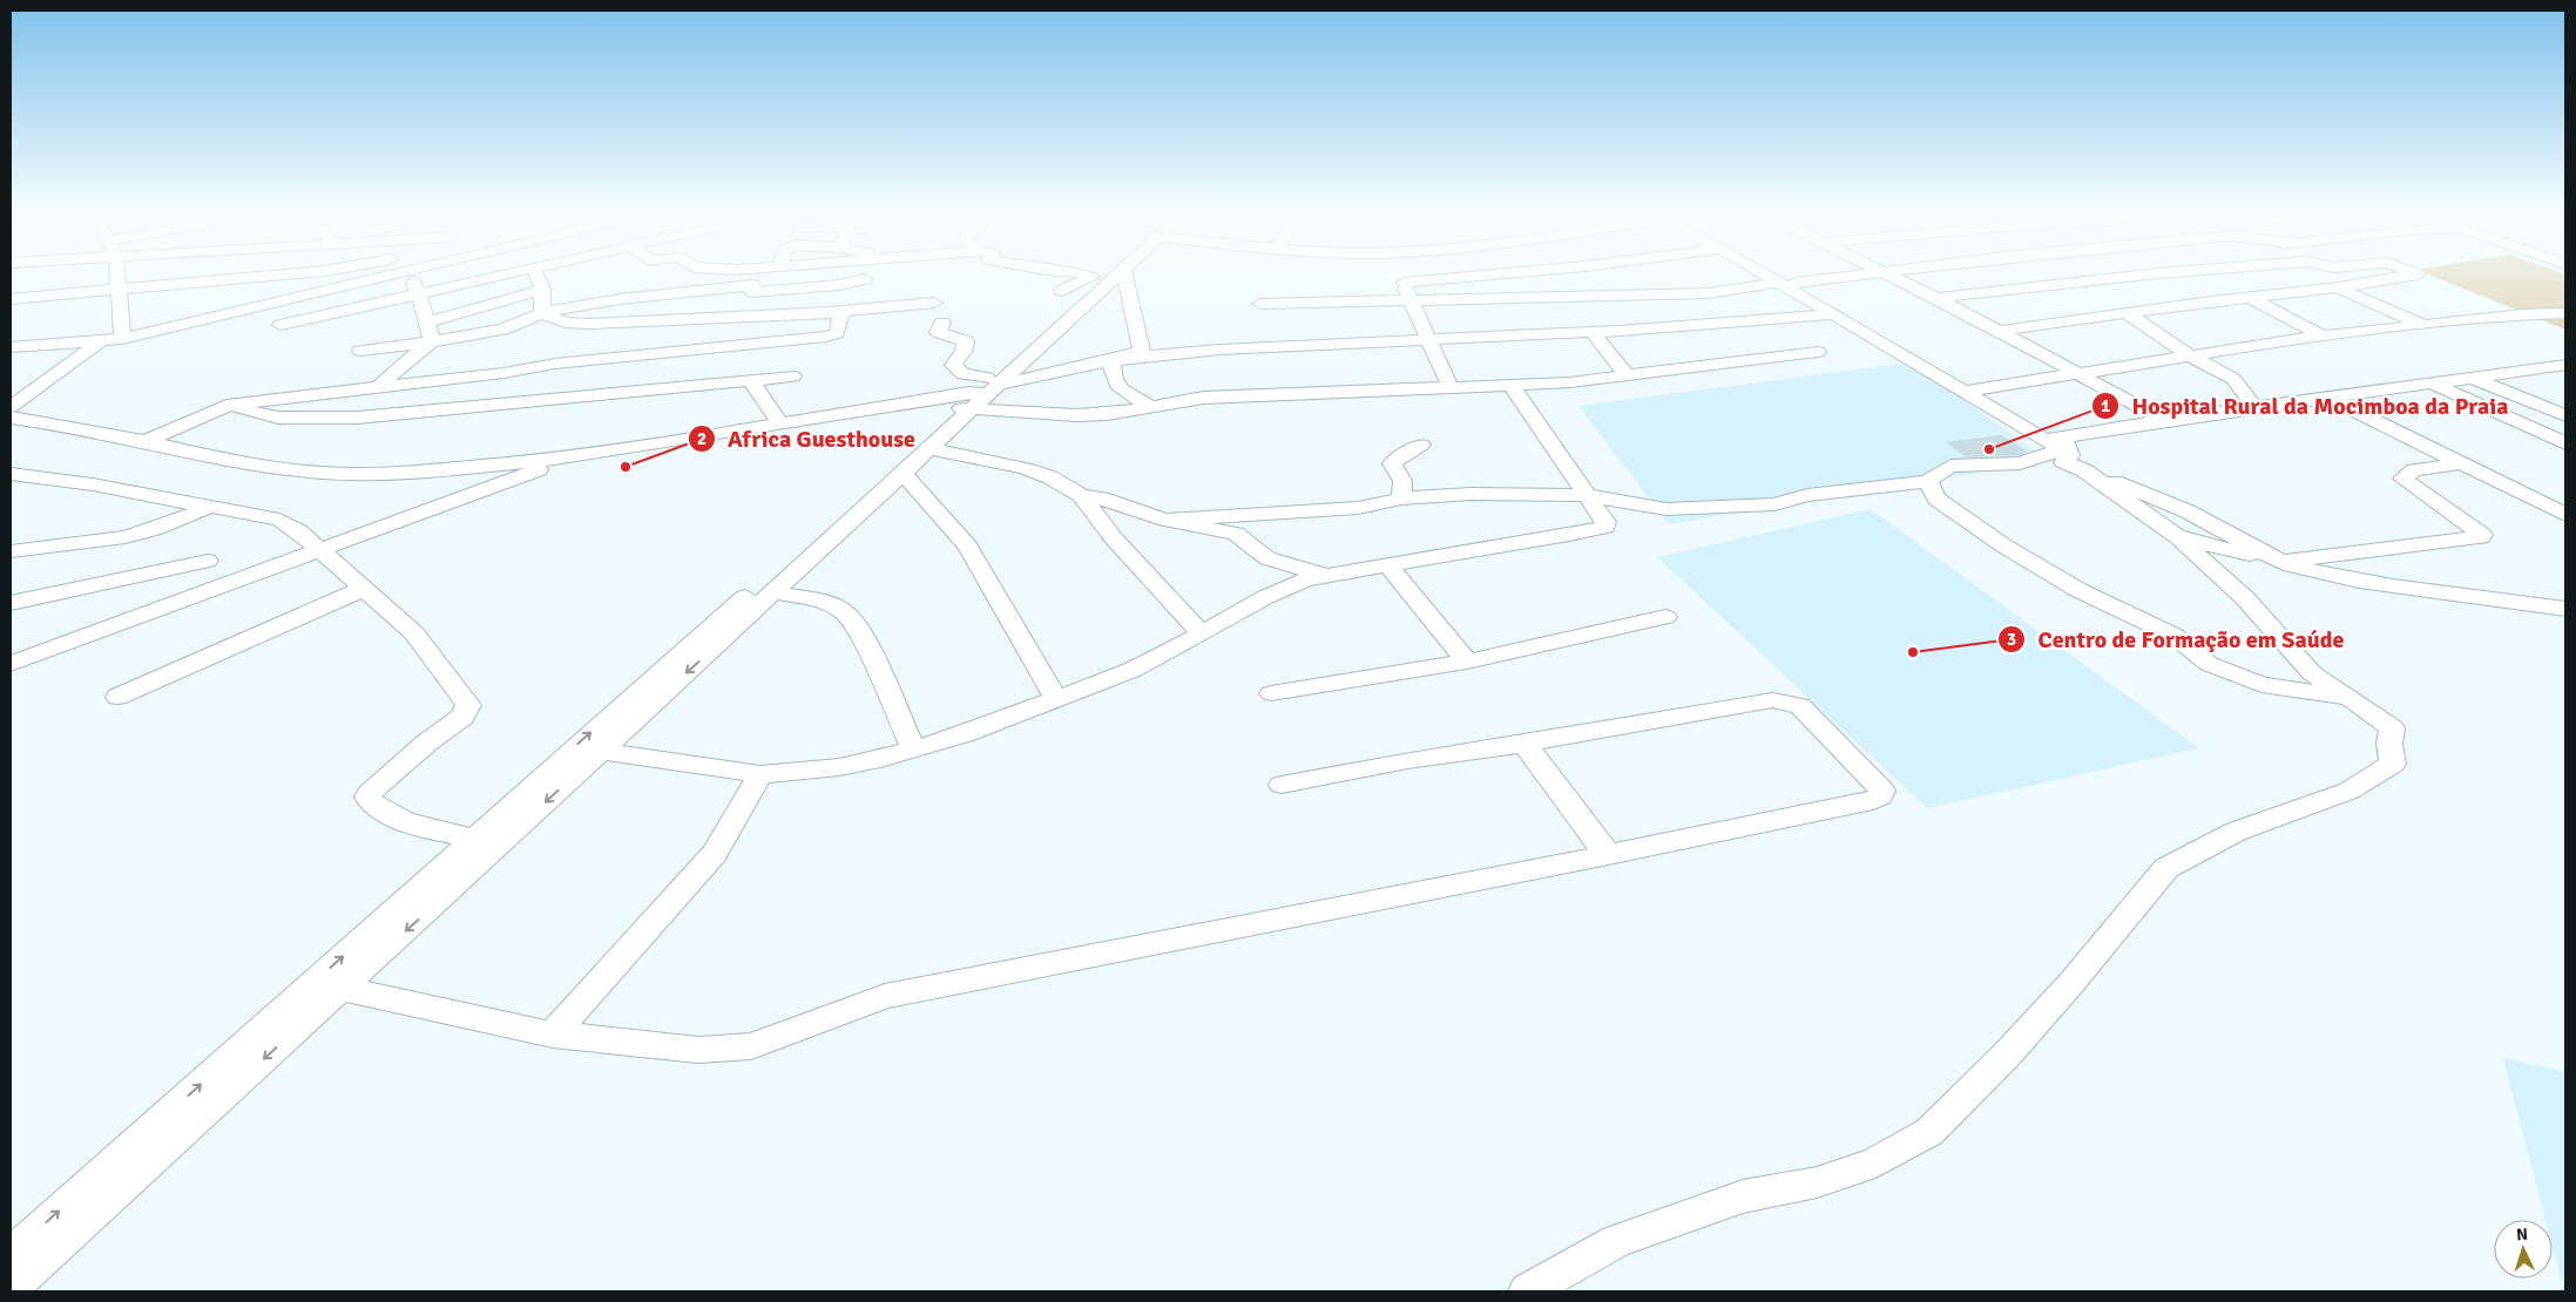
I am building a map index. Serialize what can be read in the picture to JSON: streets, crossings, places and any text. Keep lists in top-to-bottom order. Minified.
{"places":["Hospital Rural da Mocimboa da Praia","Africa Guesthouse","Centro de Formação em Saúde"],"north":"top"}
